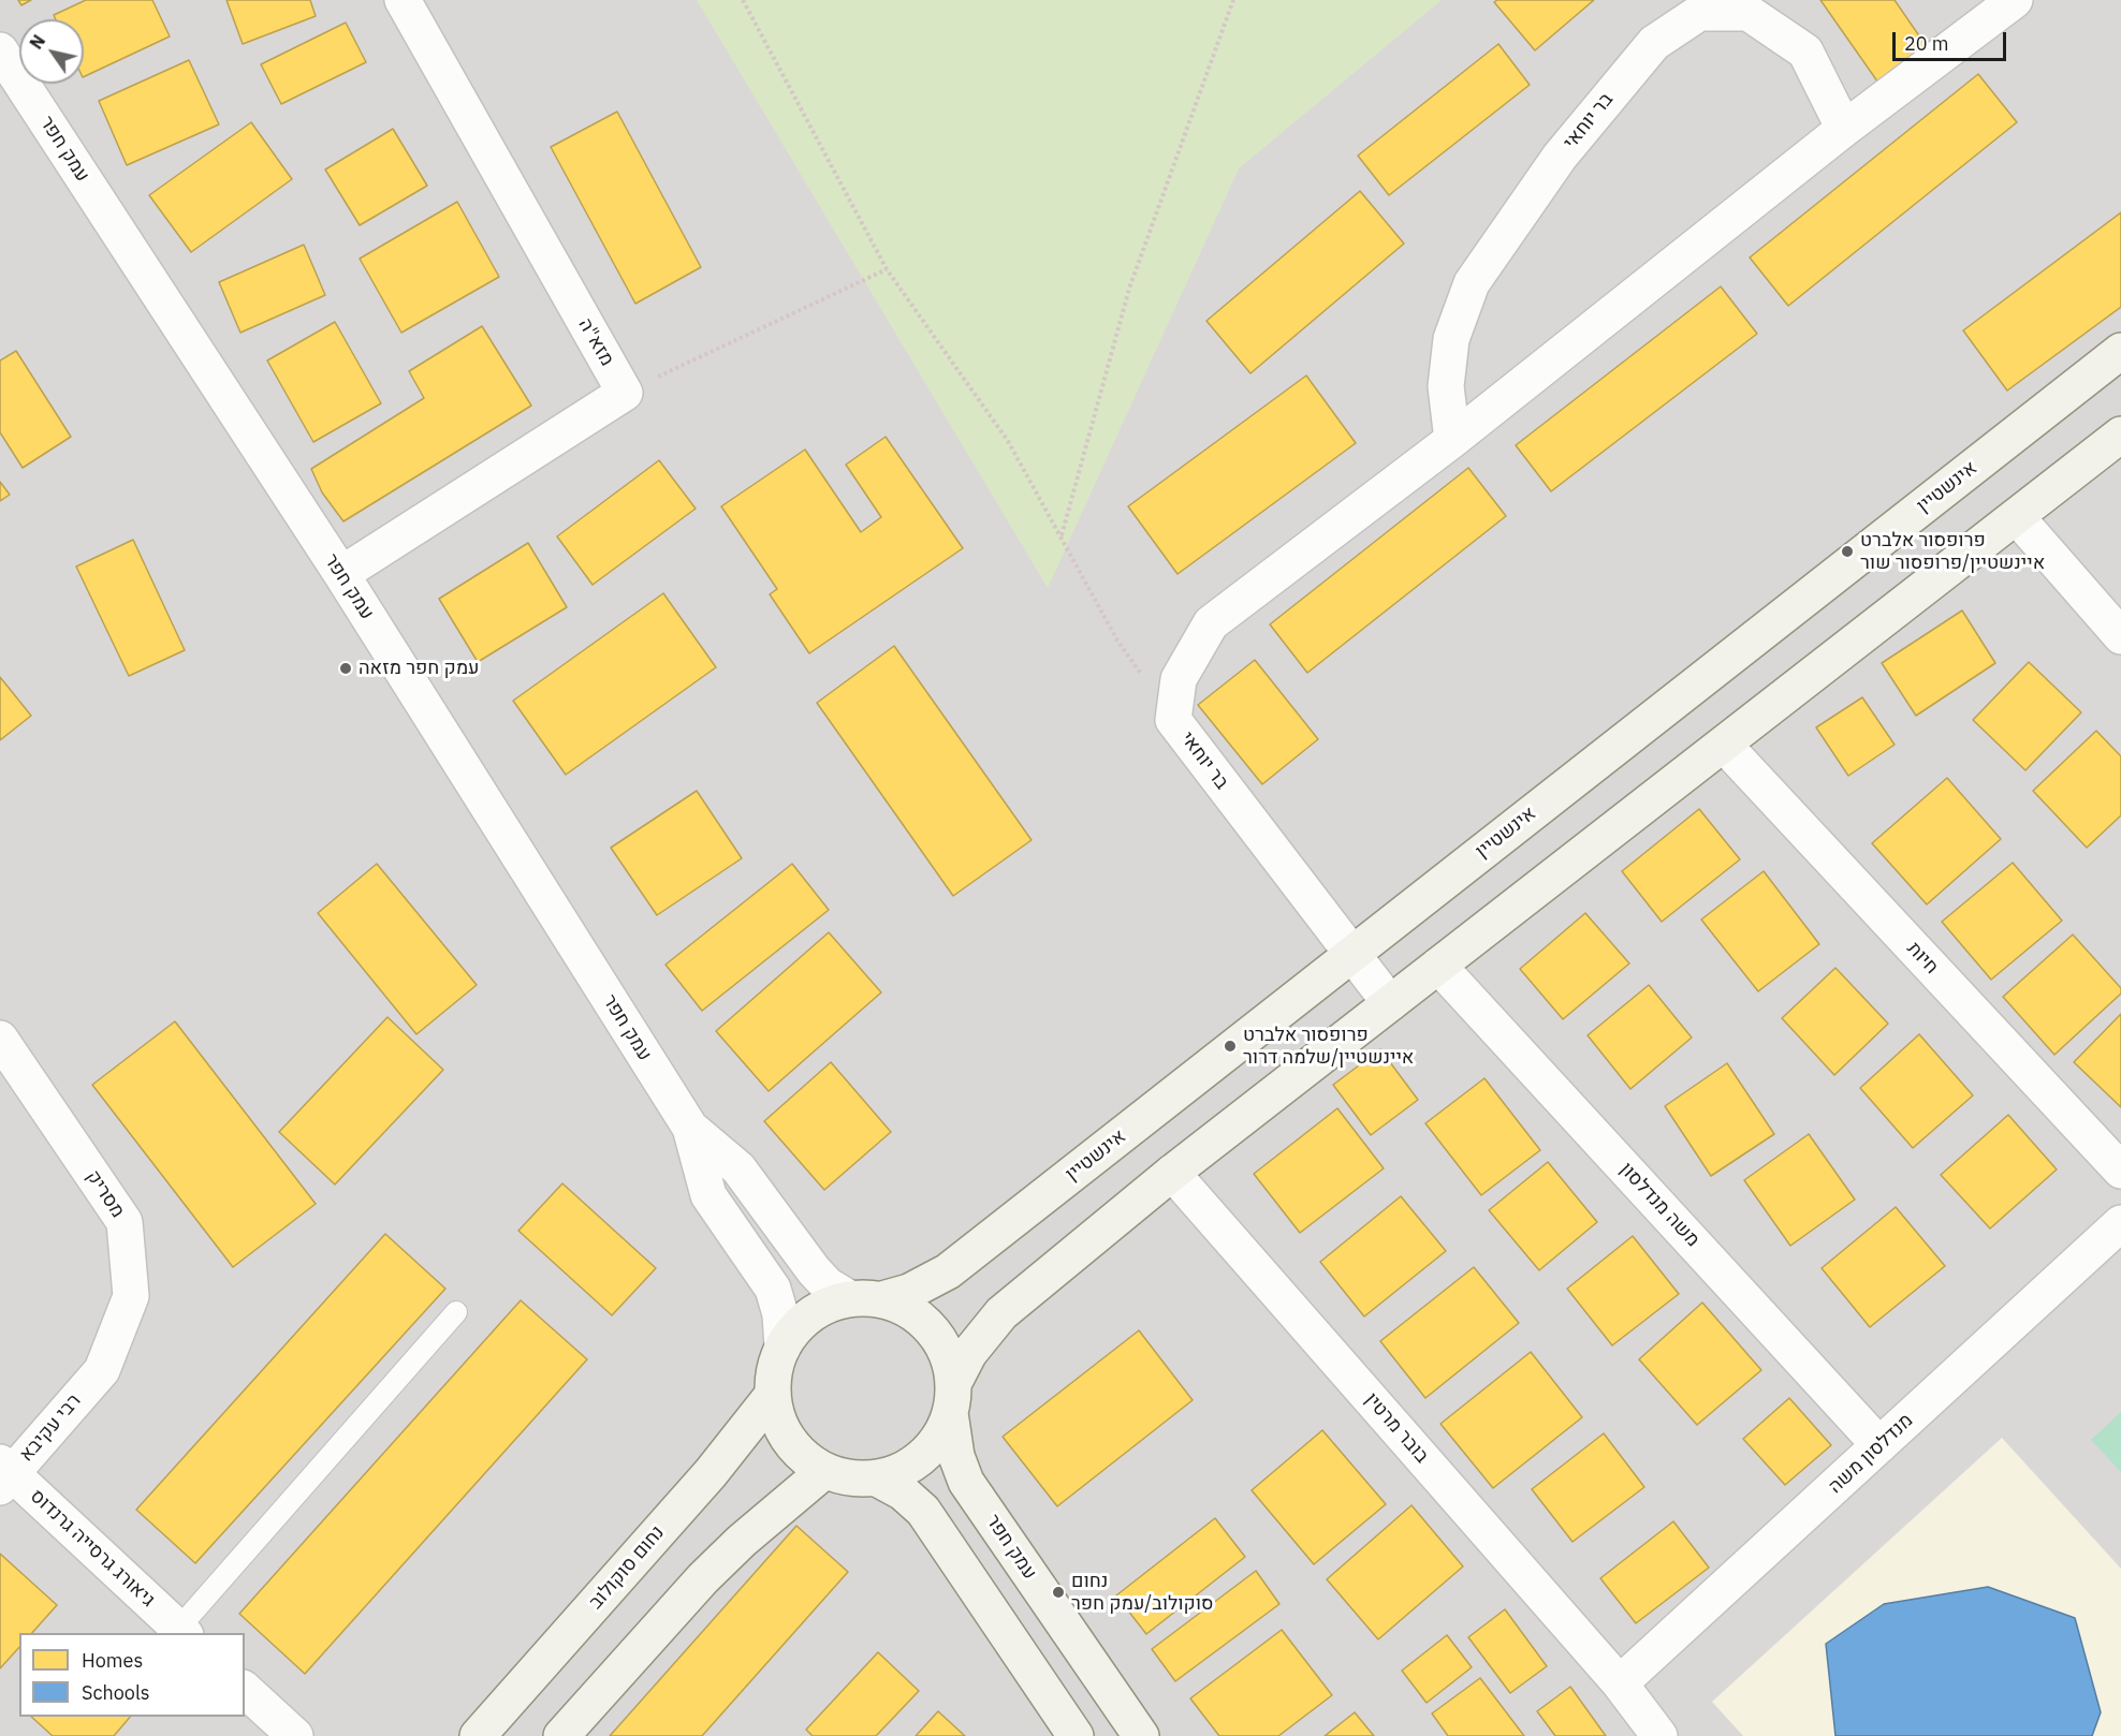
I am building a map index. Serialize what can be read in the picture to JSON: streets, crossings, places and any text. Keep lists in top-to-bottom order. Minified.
{"streets":{"main road":["עמק חפר","אינשטיין","נחום סוקולוב"],"street":["בר יוחאי","מזא\"ה","חיות","מסריק","משה מנדלסון","רבי עקיבא","בובר מרטין","מנדלסון משה","גיאורג גרסייה גרנדוס"]},"crossings":[["בר יוחאי","אינשטיין"],["עמק חפר","אינשטיין"],["עמק חפר","נחום סוקולוב"],["אינשטיין","נחום סוקולוב"],["מסריק","רבי עקיבא"],["משה מנדלסון","מנדלסון משה"],["רבי עקיבא","גיאורג גרסייה גרנדוס"],["בובר מרטין","מנדלסון משה"]],"places":["פרופסור אלברט איינשטיין/פרופסור שור","עמק חפר מזאה","פרופסור אלברט איינשטיין/שלמה דרור","נחום סוקולוב/עמק חפר"],"legend":["Homes","Schools"],"scale_bar":"20 m","north":"top left"}
